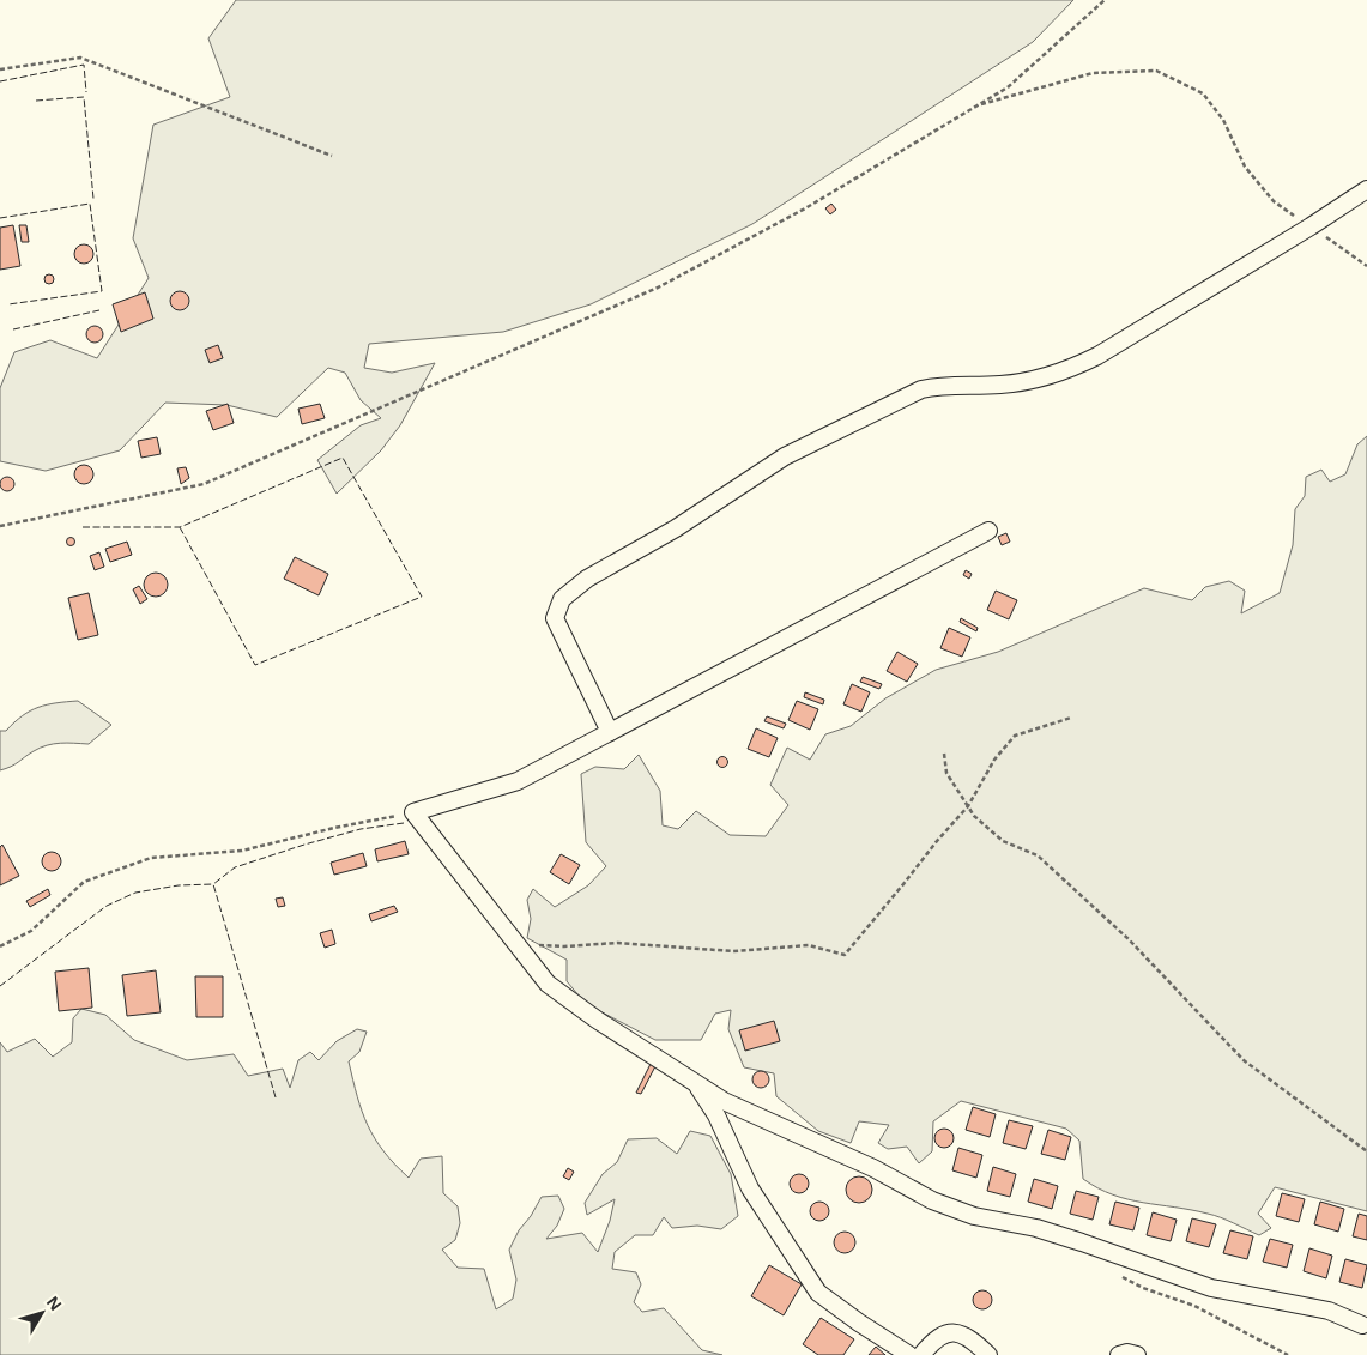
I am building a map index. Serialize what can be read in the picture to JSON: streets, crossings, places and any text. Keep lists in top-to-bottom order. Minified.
{"north":"top right"}
